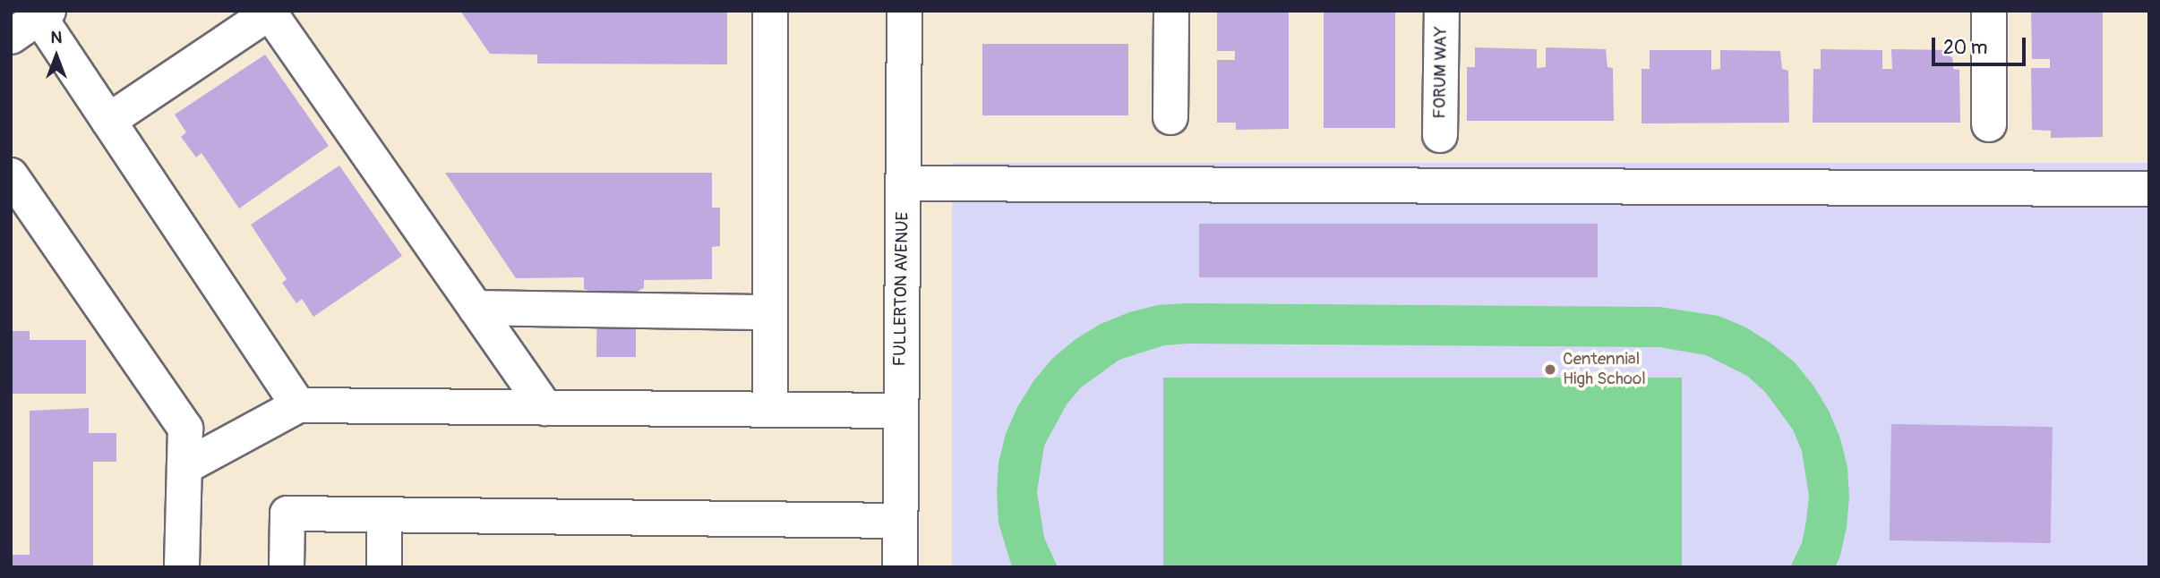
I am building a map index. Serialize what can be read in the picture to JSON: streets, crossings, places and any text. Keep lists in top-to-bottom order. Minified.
{"streets":{"main road":["FORUM WAY","FULLERTON AVENUE"]},"places":["Centennial High School"],"scale_bar":"20 m","north":"top"}
